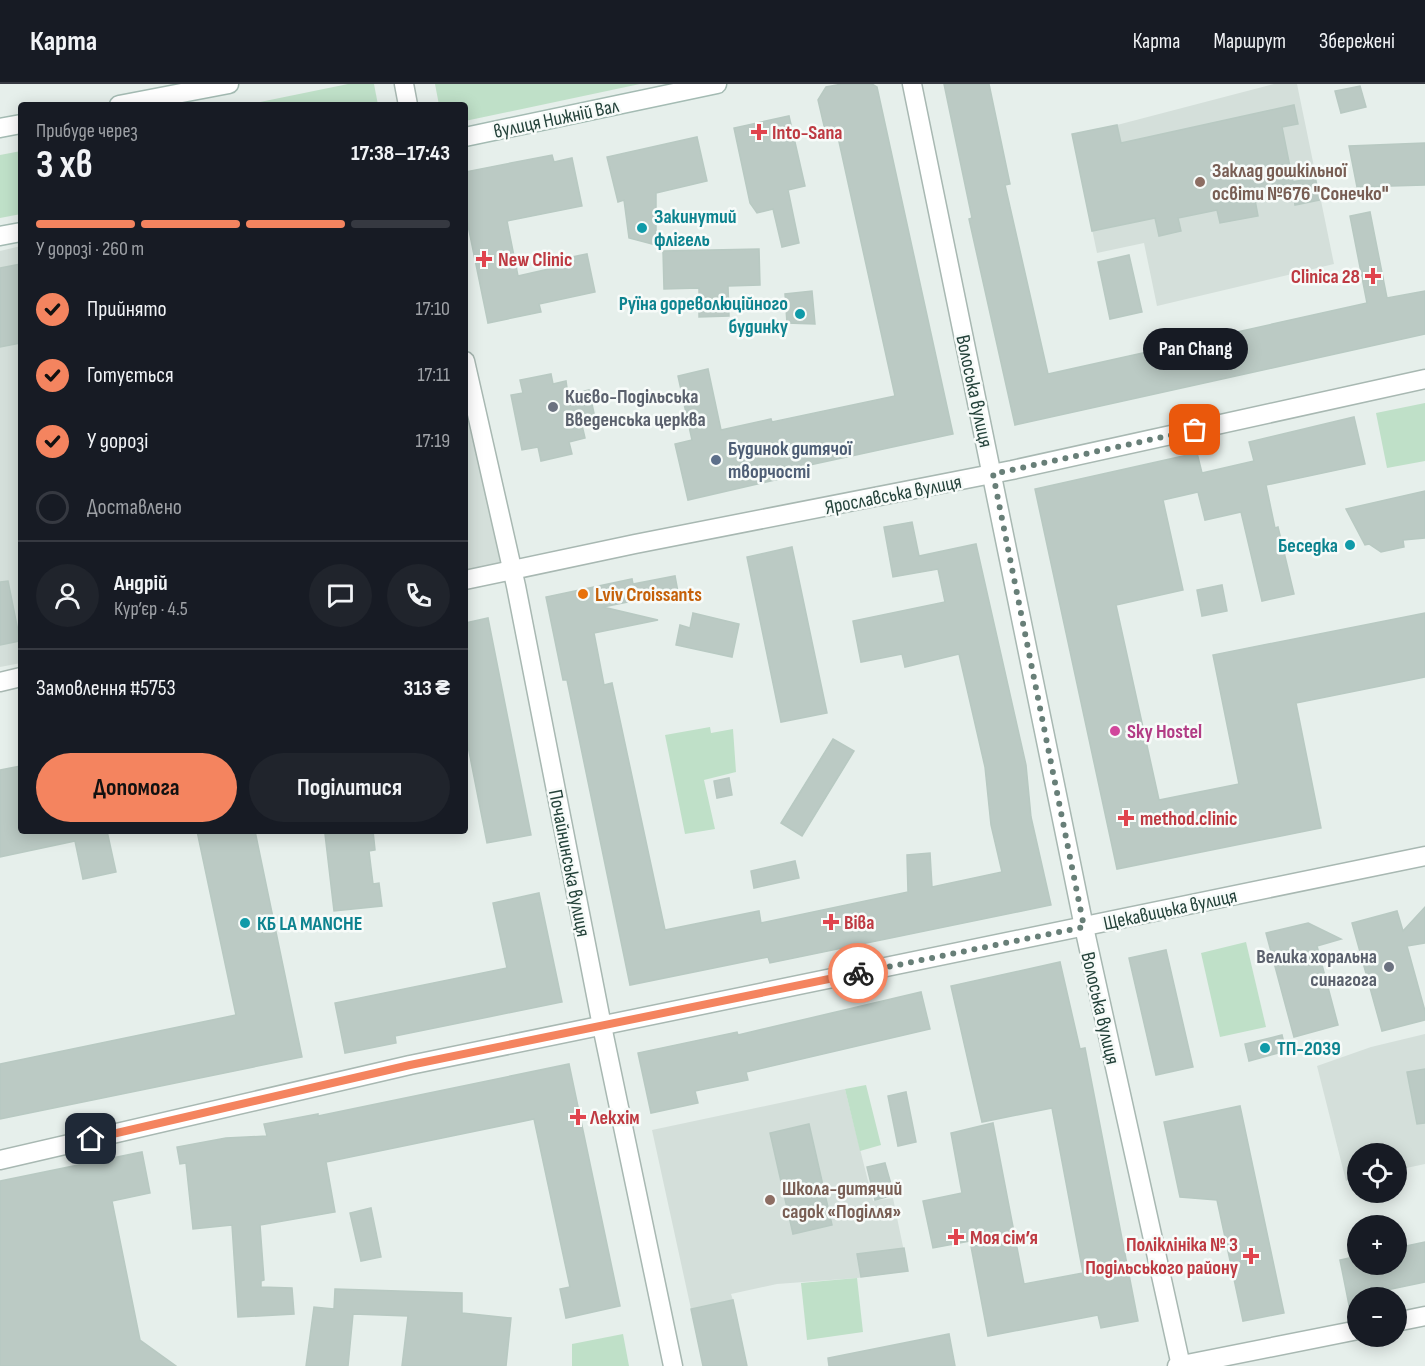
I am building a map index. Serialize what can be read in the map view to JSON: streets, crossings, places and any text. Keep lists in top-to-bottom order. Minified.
{"streets":{"street":["вулиця Нижній Вал","Волоська вулиця","Ярославська вулиця","Почайнинська вулиця","Щекавицька вулиця"]},"crossings":[["Волоська вулиця","Ярославська вулиця"],["Волоська вулиця","Щекавицька вулиця"],["Ярославська вулиця","Почайнинська вулиця"],["Почайнинська вулиця","Щекавицька вулиця"]],"places":{"health":["Into-Sana","New Clinic","Clinica 28","method.clinic","Віва","Лекхім","Моя сім’я","Поліклініка № 3 Подільського району"],"other":["Заклад дошкільної освіти №676 \"Сонечко\"","Закинутий флігель","Руїна дореволюційного будинку","Києво-Подільська Введенська церква","Pan Chang","Будинок дитячої творчості","Беседка","Lviv Croissants","Sky Hostel","КБ LA MANCHE","Велика хоральна синагога","ТП-2039","Школа-дитячий садок «Поділля»"]},"page":{"header":"Карта","nav":["Карта","Маршрут","Збережені"],"heading":["3 хв","Прибуде через","17:38–17:43"],"panel":["Андрій","Кур’єр · 4.5","Замовлення #5753","313 ₴"],"bar":"У дорозі · 260 m","list":[["Прийнято","17:10"],["Готується","17:11"],["У дорозі","17:19"],"Доставлено"],"bubble":"Pan Chang","buttons":["Допомога","Поділитися"],"map_buttons":["+","−"]}}
